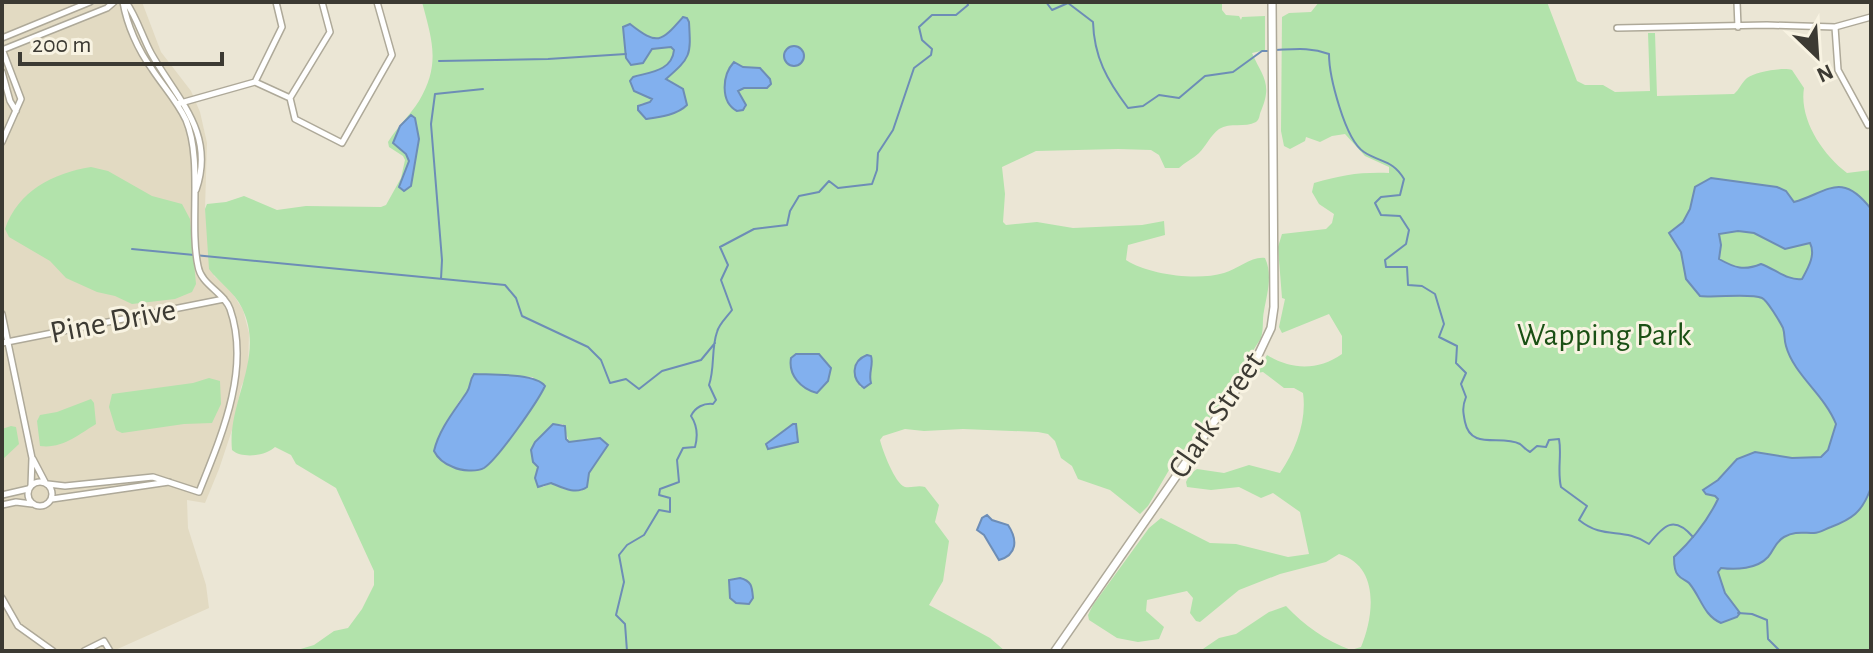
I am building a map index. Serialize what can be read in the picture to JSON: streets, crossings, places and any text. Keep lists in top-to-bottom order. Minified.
{"streets":{"main road":["Clark Street"],"street":["Pine Drive"]},"parks":["Wapping Park"],"scale_bar":"200 m","north":"bottom right"}
